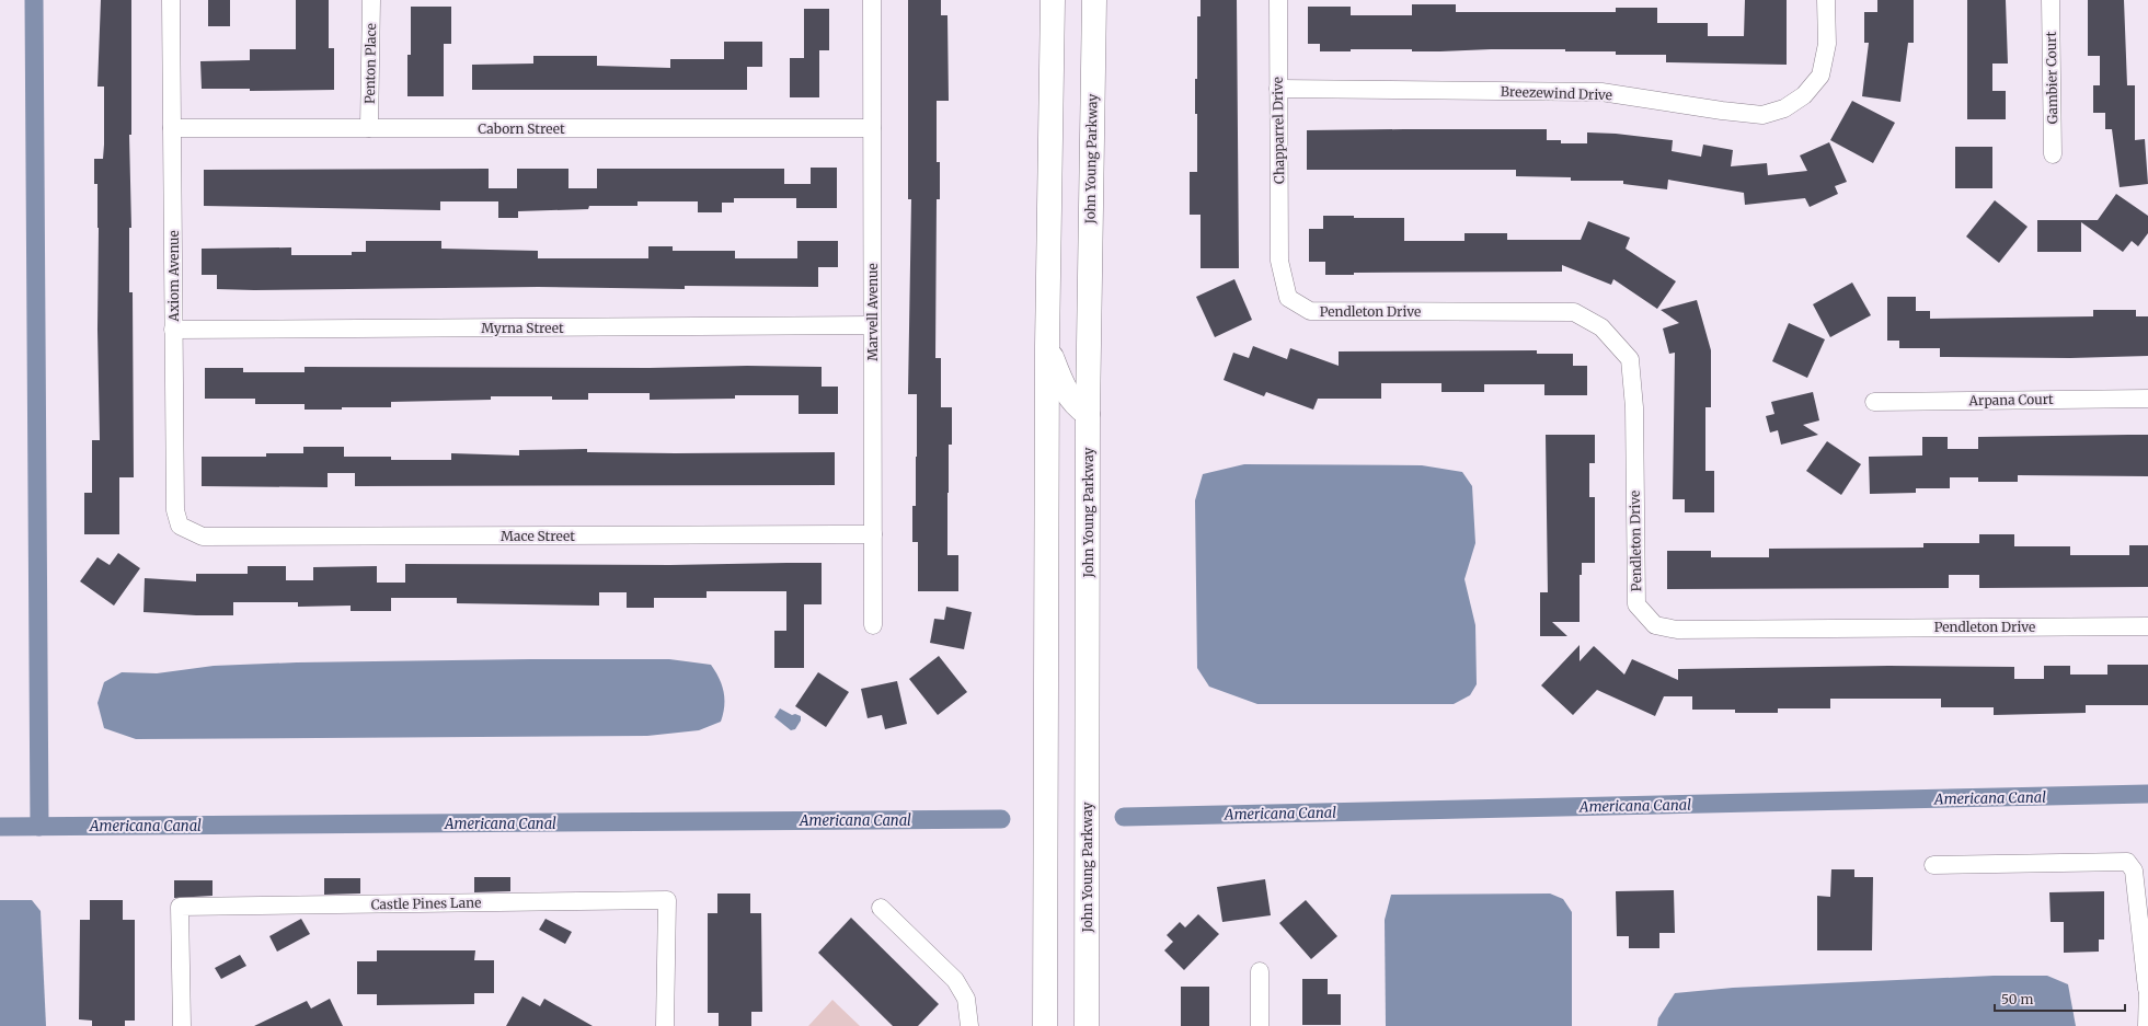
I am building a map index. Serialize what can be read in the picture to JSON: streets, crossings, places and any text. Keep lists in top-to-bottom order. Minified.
{"streets":{"highway":["John Young Parkway"],"street":["Penton Place","Gambier Court","Breezewind Drive","Caborn Street","Chapparrel Drive","Axiom Avenue","Pendleton Drive","Marvell Avenue","Myrna Street","Arpana Court","Mace Street","Castle Pines Lane"]},"crossings":[["Penton Place","Caborn Street"],["Breezewind Drive","Chapparrel Drive"],["Caborn Street","Axiom Avenue"],["Caborn Street","Marvell Avenue"],["Chapparrel Drive","Pendleton Drive"],["Axiom Avenue","Myrna Street"],["Axiom Avenue","Mace Street"],["Marvell Avenue","Myrna Street"],["Marvell Avenue","Mace Street"]],"water":["Americana Canal"],"scale_bar":"50 m"}
